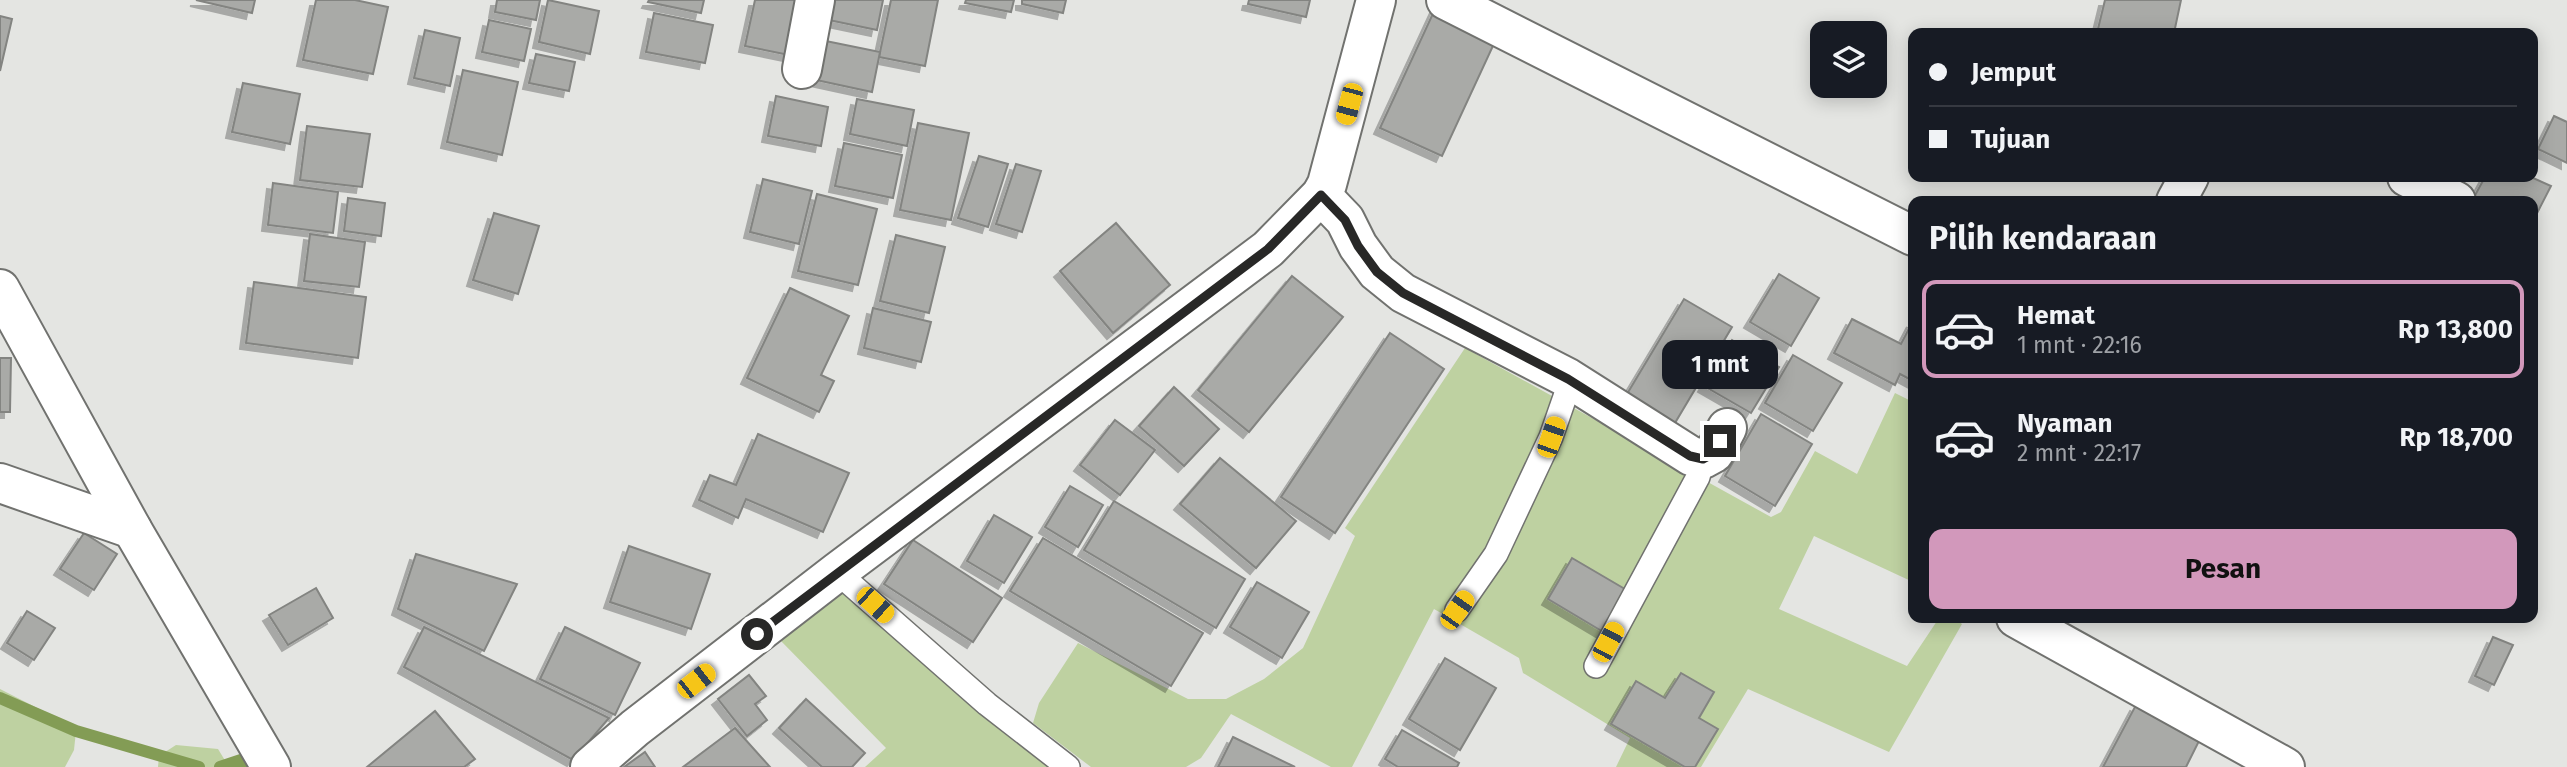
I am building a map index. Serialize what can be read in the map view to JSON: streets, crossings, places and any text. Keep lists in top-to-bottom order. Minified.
{"page":{"banner":["Jemput","Tujuan"],"heading":"Pilih kendaraan","list":[{"name":"Hemat","note":"1 mnt · 22:16","value":"Rp 13,800"},{"name":"Nyaman","note":"2 mnt · 22:17","value":"Rp 18,700"}],"bubble":"1 mnt","buttons":"Pesan"}}
